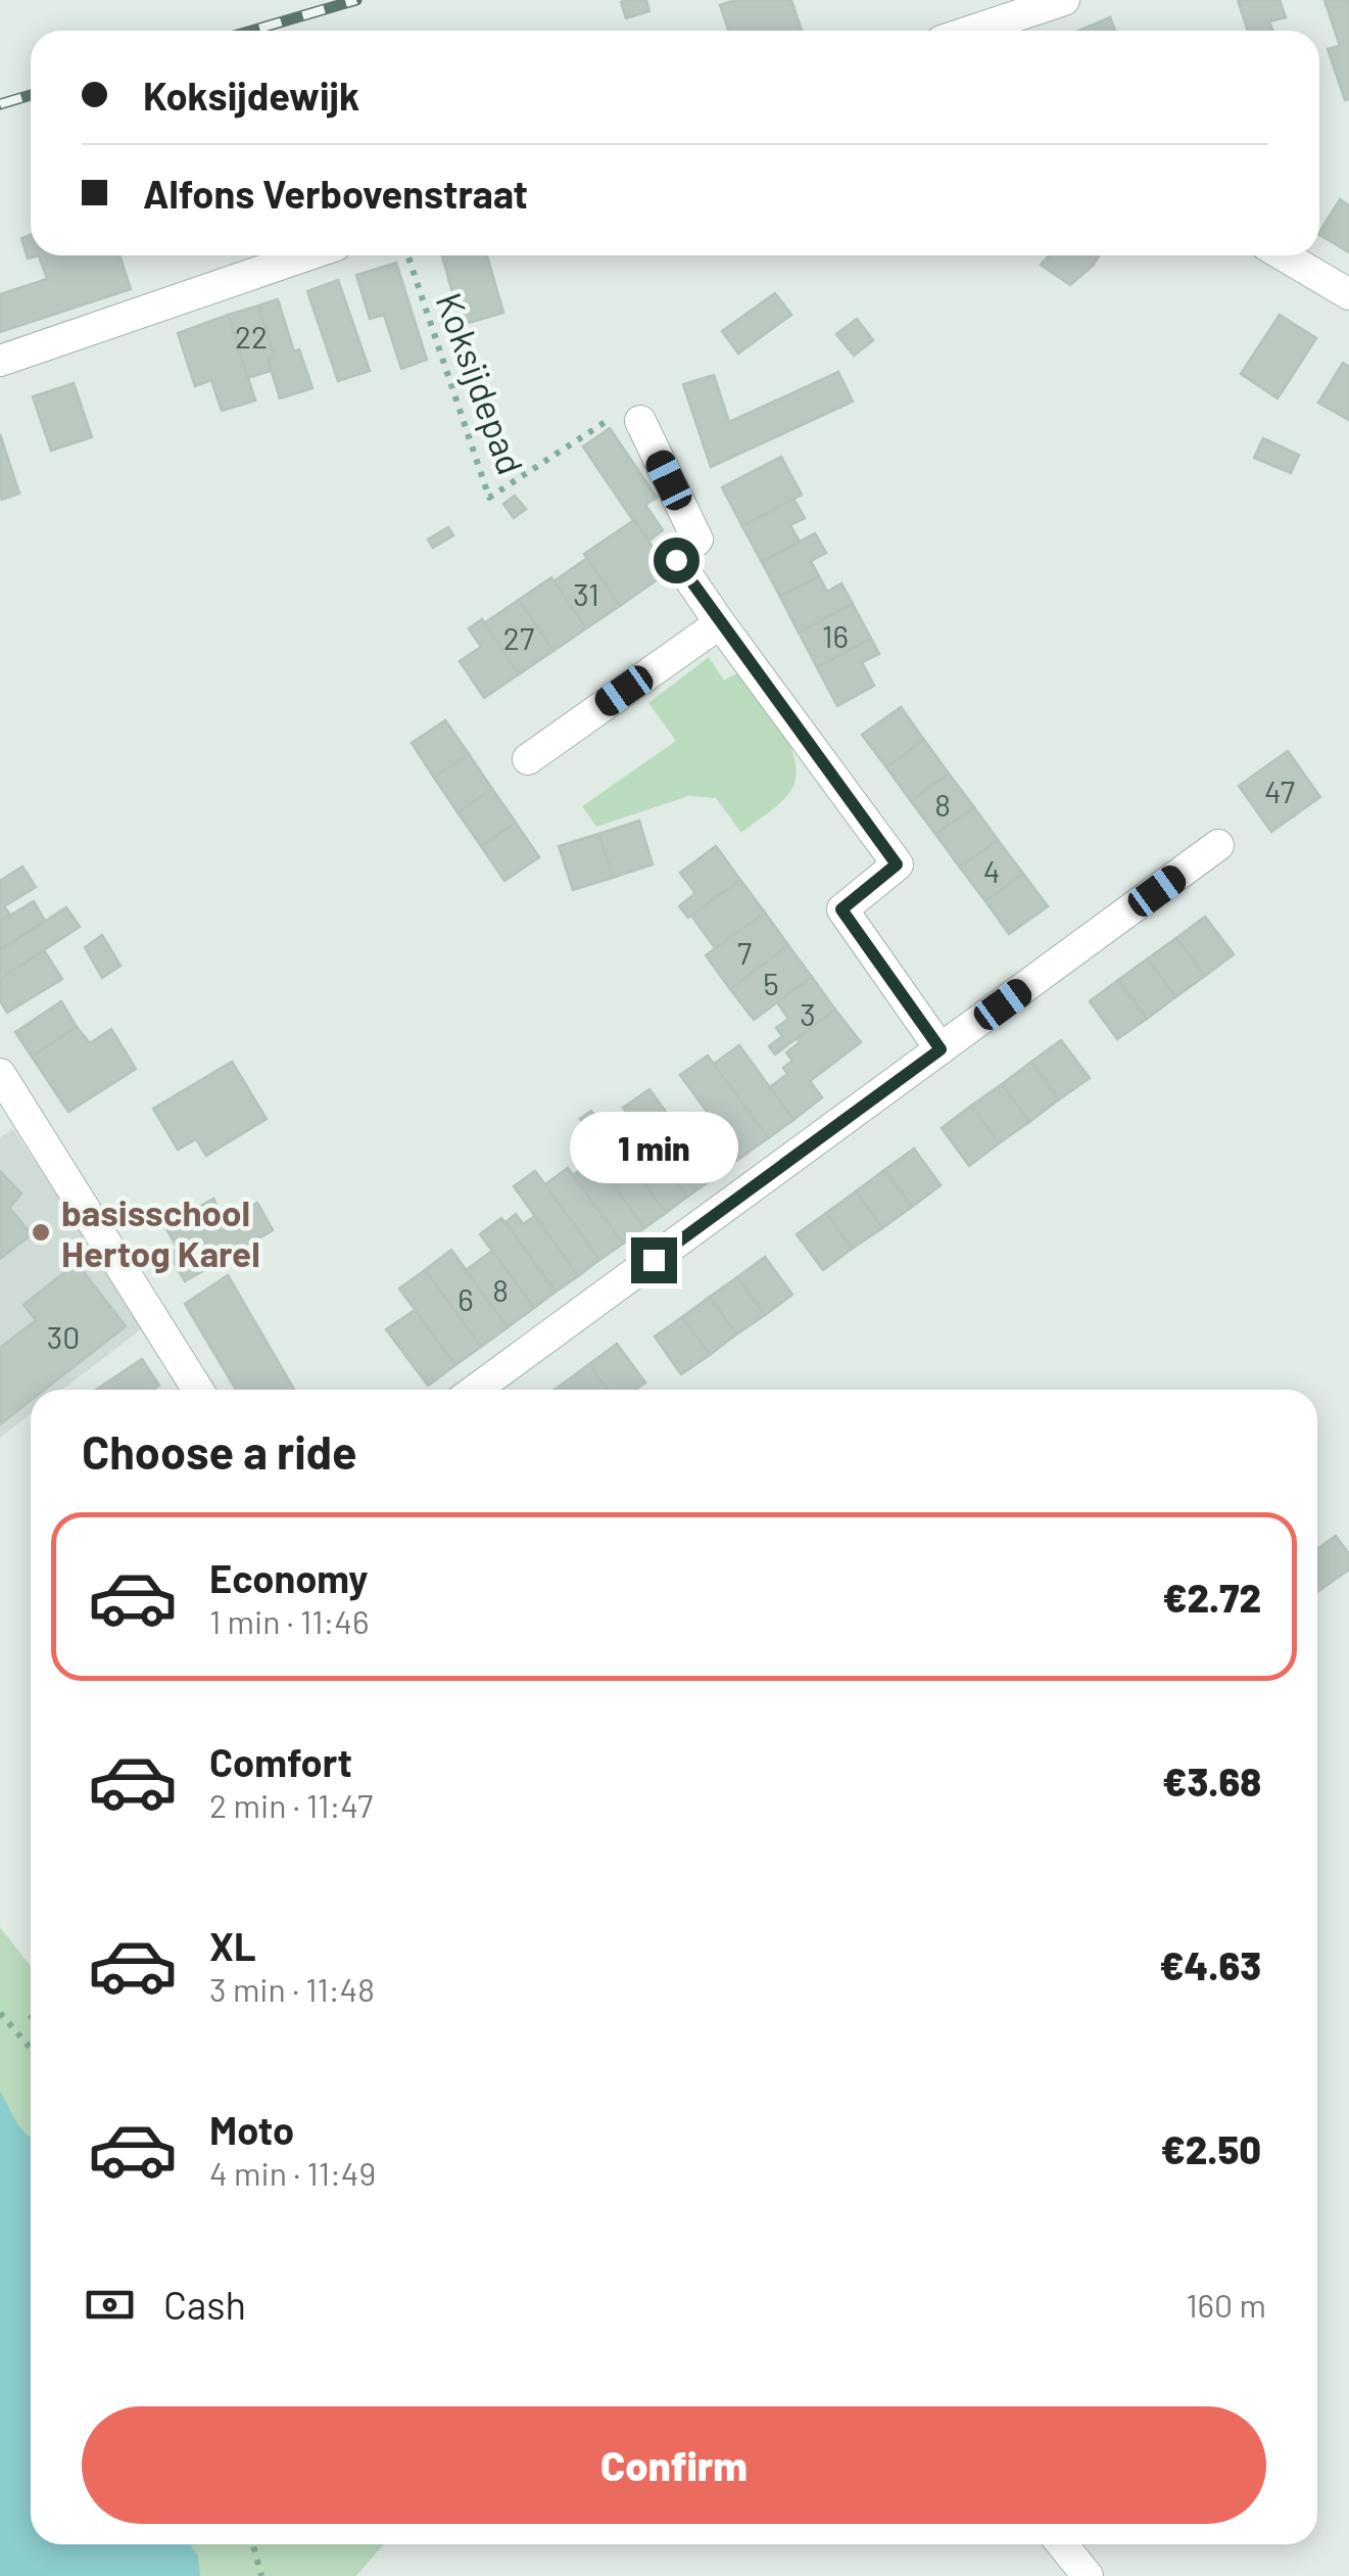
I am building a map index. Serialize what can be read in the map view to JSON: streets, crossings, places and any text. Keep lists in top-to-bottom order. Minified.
{"streets":{"path":["Koksijdepad"]},"places":["basisschool Hertog Karel"],"house_numbers":["22","31","16","27","47","8","4","7","5","3","8","6","30"],"page":{"banner":["Koksijdewijk","Alfons Verbovenstraat"],"bubble":"1 min","heading":"Choose a ride","list":[{"name":"Economy","note":"1 min · 11:46","value":"€2.72"},{"name":"Comfort","note":"2 min · 11:47","value":"€3.68"},{"name":"XL","note":"3 min · 11:48","value":"€4.63"},{"name":"Moto","note":"4 min · 11:49","value":"€2.50"}],"pay":["Cash","160 m"],"buttons":"Confirm"}}
